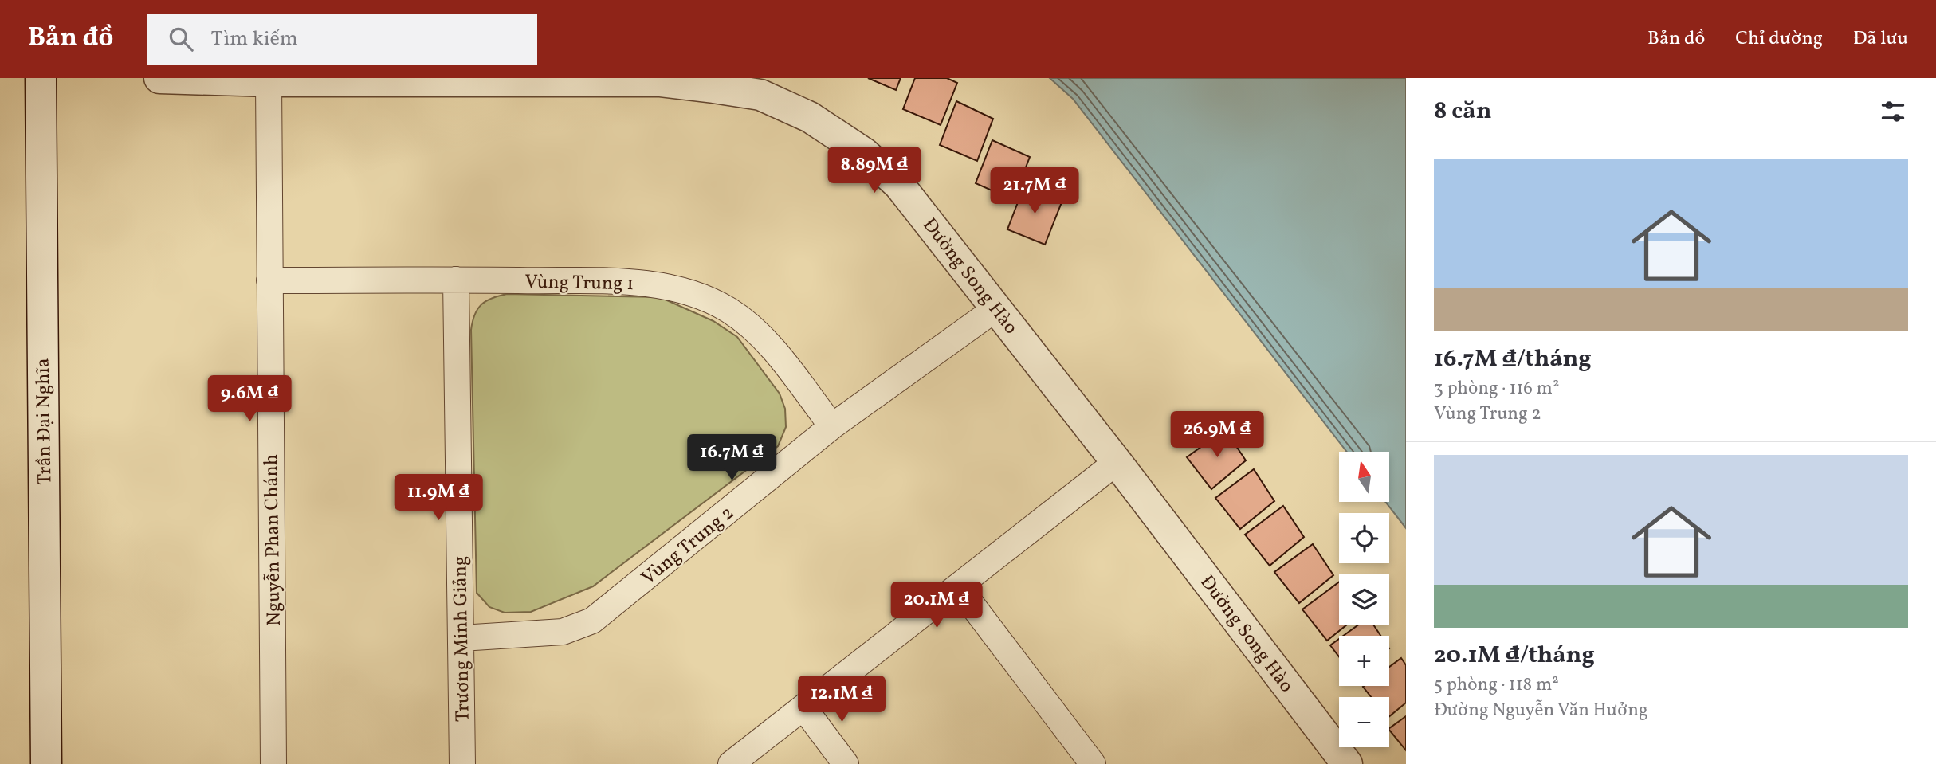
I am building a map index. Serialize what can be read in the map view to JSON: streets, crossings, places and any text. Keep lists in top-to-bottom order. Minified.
{"streets":{"street":["Đường Song Hào","Vùng Trung 1","Trần Đại Nghĩa","Nguyễn Phan Chánh","Vùng Trung 2","Trương Minh Giảng"]},"crossings":[["Đường Song Hào","Nguyễn Phan Chánh"],["Đường Song Hào","Vùng Trung 2"],["Vùng Trung 1","Nguyễn Phan Chánh"],["Vùng Trung 1","Vùng Trung 2"],["Vùng Trung 1","Trương Minh Giảng"],["Vùng Trung 2","Trương Minh Giảng"]],"north":"top","page":{"header":"Bản đồ","search":"Tìm kiếm","nav":["Bản đồ","Chỉ đường","Đã lưu"],"heading":"8 căn","list":[{"name":"16.7M ₫/tháng","note":"3 phòng · 116 m² · Vùng Trung 2"},{"name":"20.1M ₫/tháng","note":"5 phòng · 118 m² · Đường Nguyễn Văn Hưởng"}],"price":["8.89M ₫","21.7M ₫","9.6M ₫","26.9M ₫","16.7M ₫","11.9M ₫","20.1M ₫","12.1M ₫"],"map_buttons":["+","−"]}}
